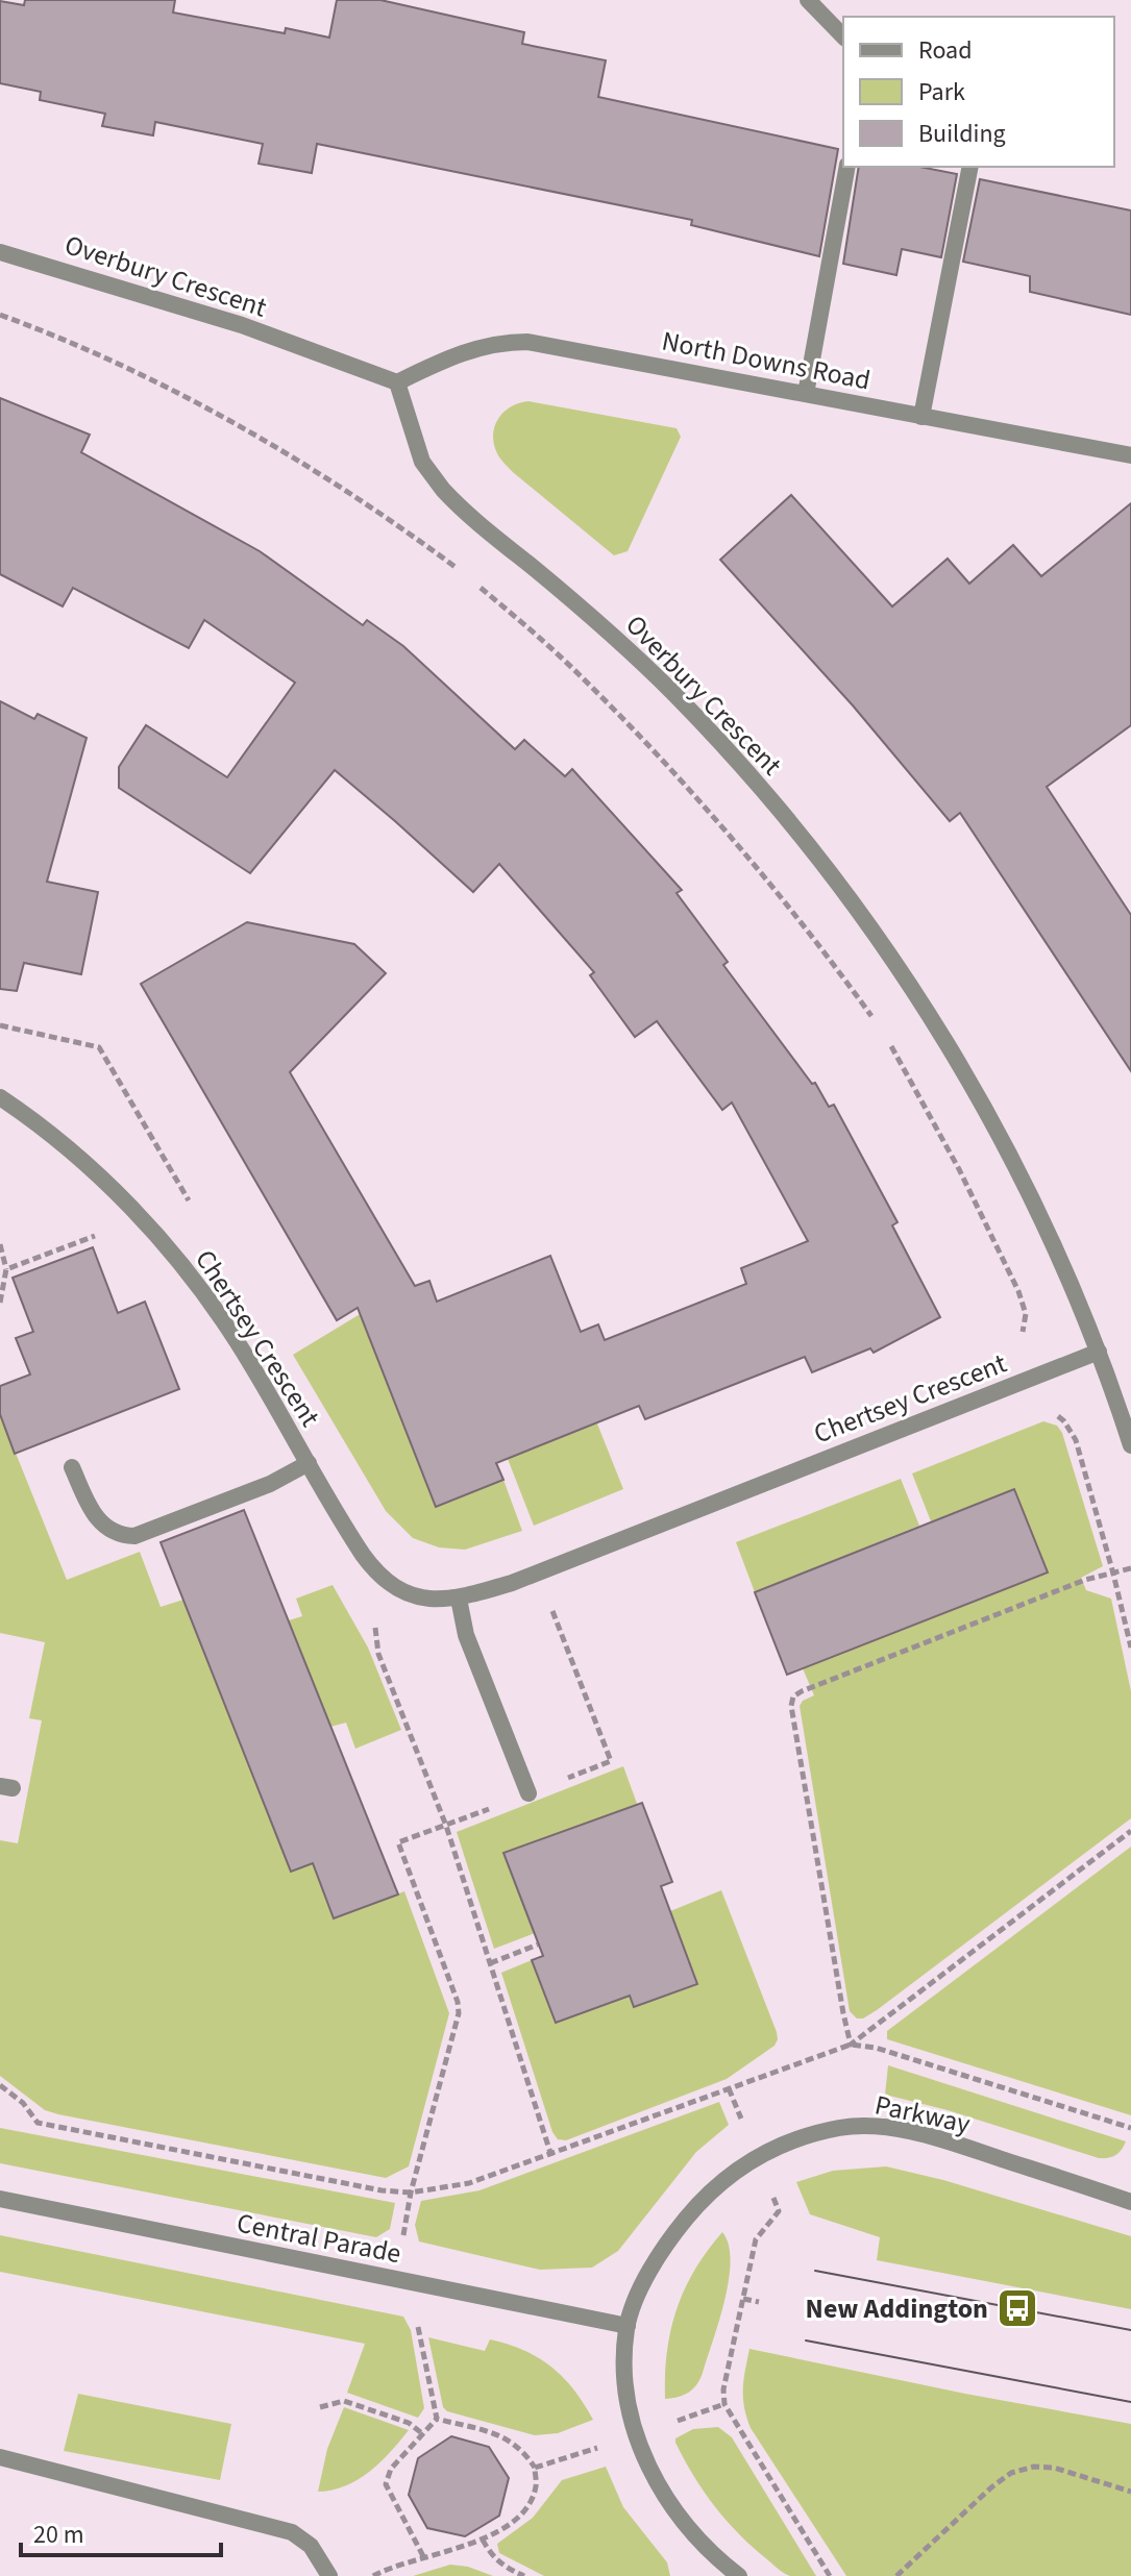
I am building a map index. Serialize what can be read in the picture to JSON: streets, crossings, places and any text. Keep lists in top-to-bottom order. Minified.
{"streets":{"street":["Overbury Crescent","North Downs Road","Chertsey Crescent","Parkway","Central Parade"]},"crossings":[["Overbury Crescent","North Downs Road"],["Overbury Crescent","Chertsey Crescent"],["Parkway","Central Parade"]],"places":{"bus stop":["New Addington"]},"legend":["Road","Park","Building"],"scale_bar":"20 m"}
